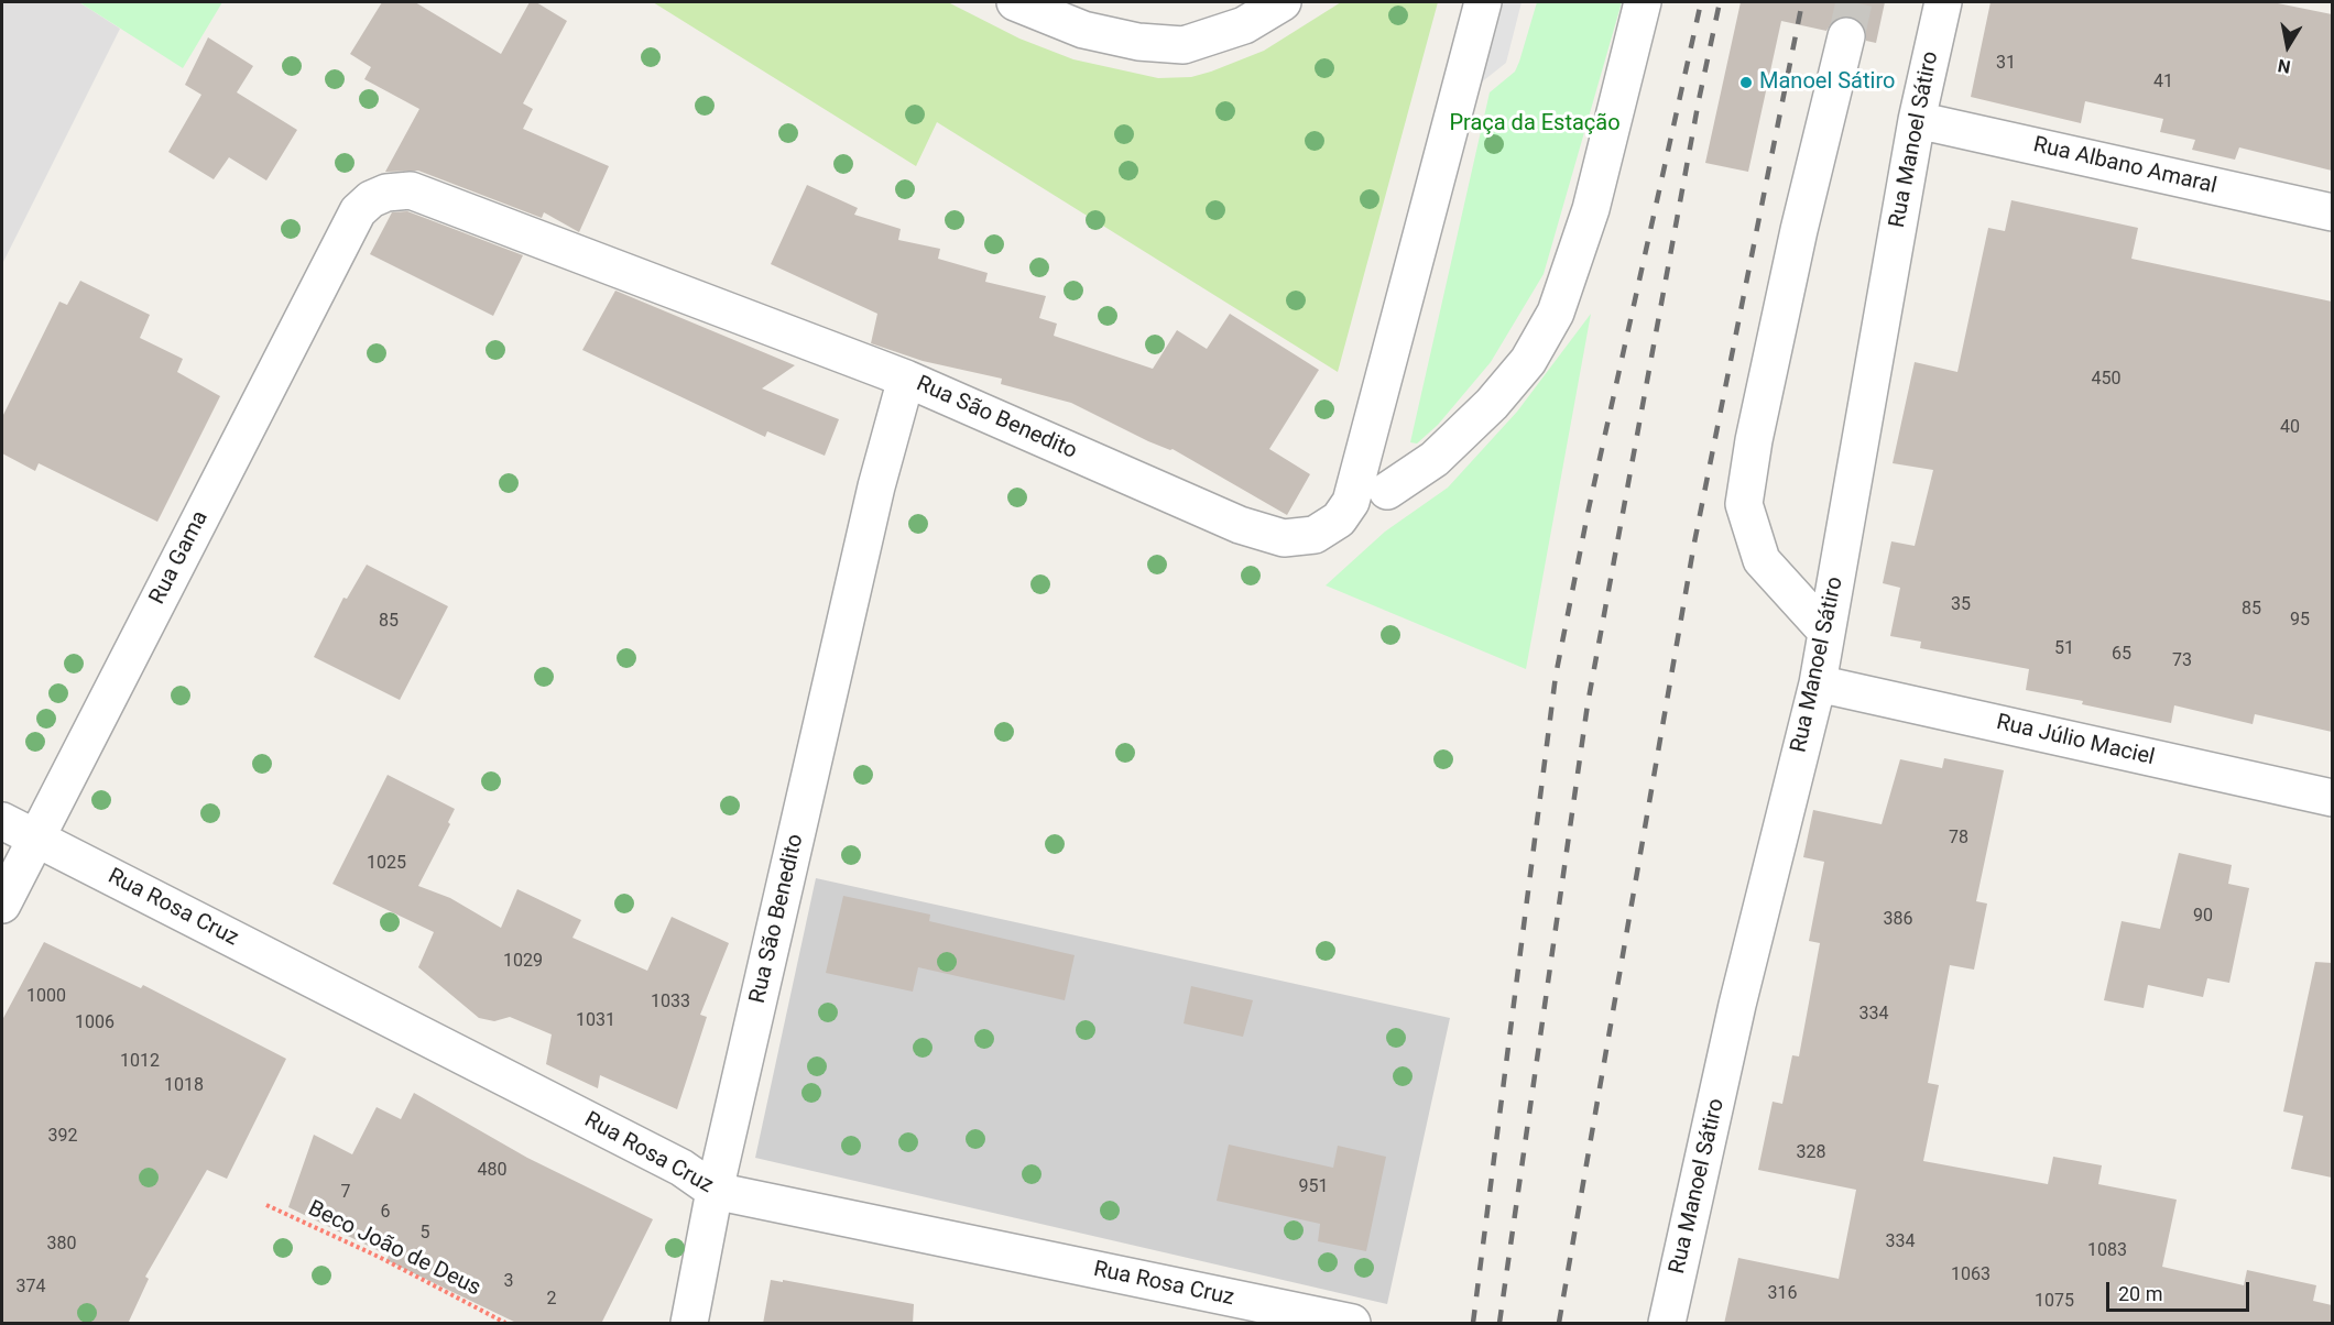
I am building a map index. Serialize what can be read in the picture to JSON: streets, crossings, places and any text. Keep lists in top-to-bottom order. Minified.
{"streets":{"street":["Rua Manoel Sátiro","Rua Albano Amaral","Rua São Benedito","Rua Gama","Rua Júlio Maciel","Rua Rosa Cruz"],"path":["Beco João de Deus"]},"crossings":[["Rua Manoel Sátiro","Rua Albano Amaral"],["Rua Manoel Sátiro","Rua Júlio Maciel"],["Rua São Benedito","Rua Gama"],["Rua São Benedito","Rua Rosa Cruz"],["Rua Gama","Rua Rosa Cruz"]],"parks":["Praça da Estação"],"places":["Manoel Sátiro"],"house_numbers":["31","41","450","40","35","85","95","85","51","65","73","78","1025","90","386","1029","1000","1033","334","1031","1006","1012","1018","392","328","480","951","7","6","5","334","380","1083","1063","3","374","316","2","1075"],"scale_bar":"20 m","north":"bottom"}
